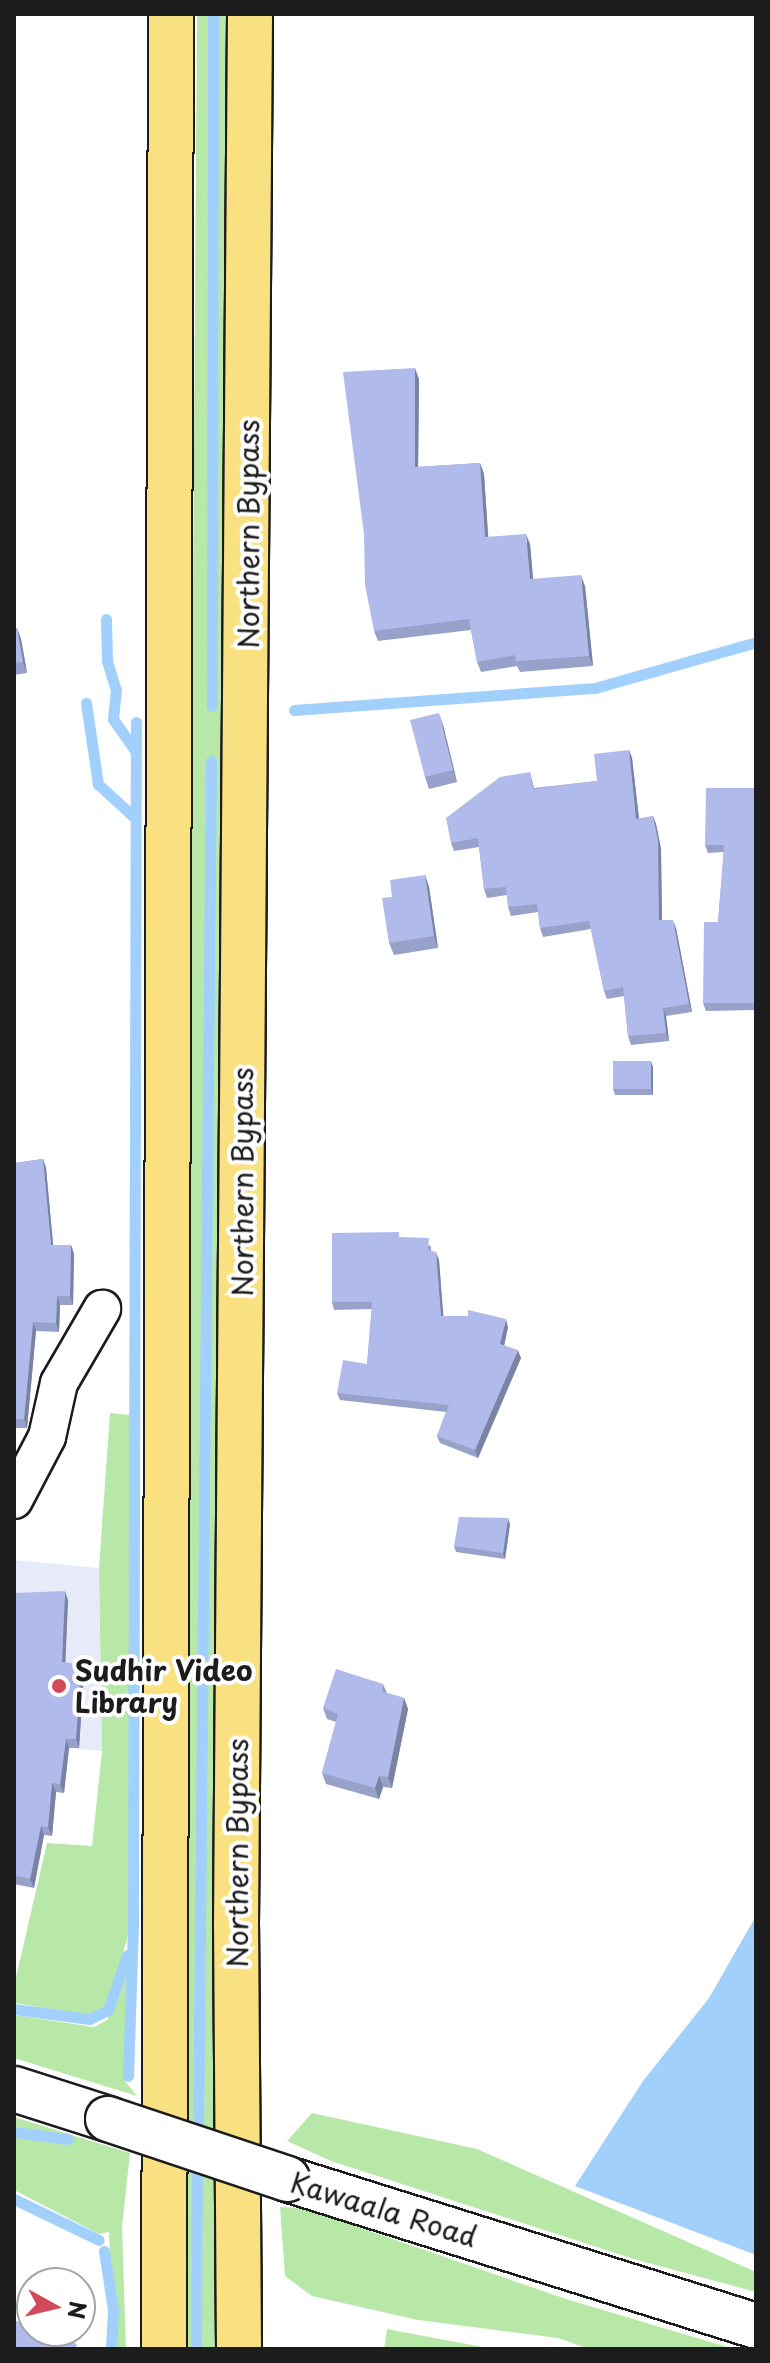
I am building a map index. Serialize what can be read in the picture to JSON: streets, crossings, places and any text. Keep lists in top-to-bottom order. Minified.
{"streets":{"highway":["Northern Bypass"],"street":["Kawaala Road"]},"places":["Sudhir Video Library"],"north":"right"}
